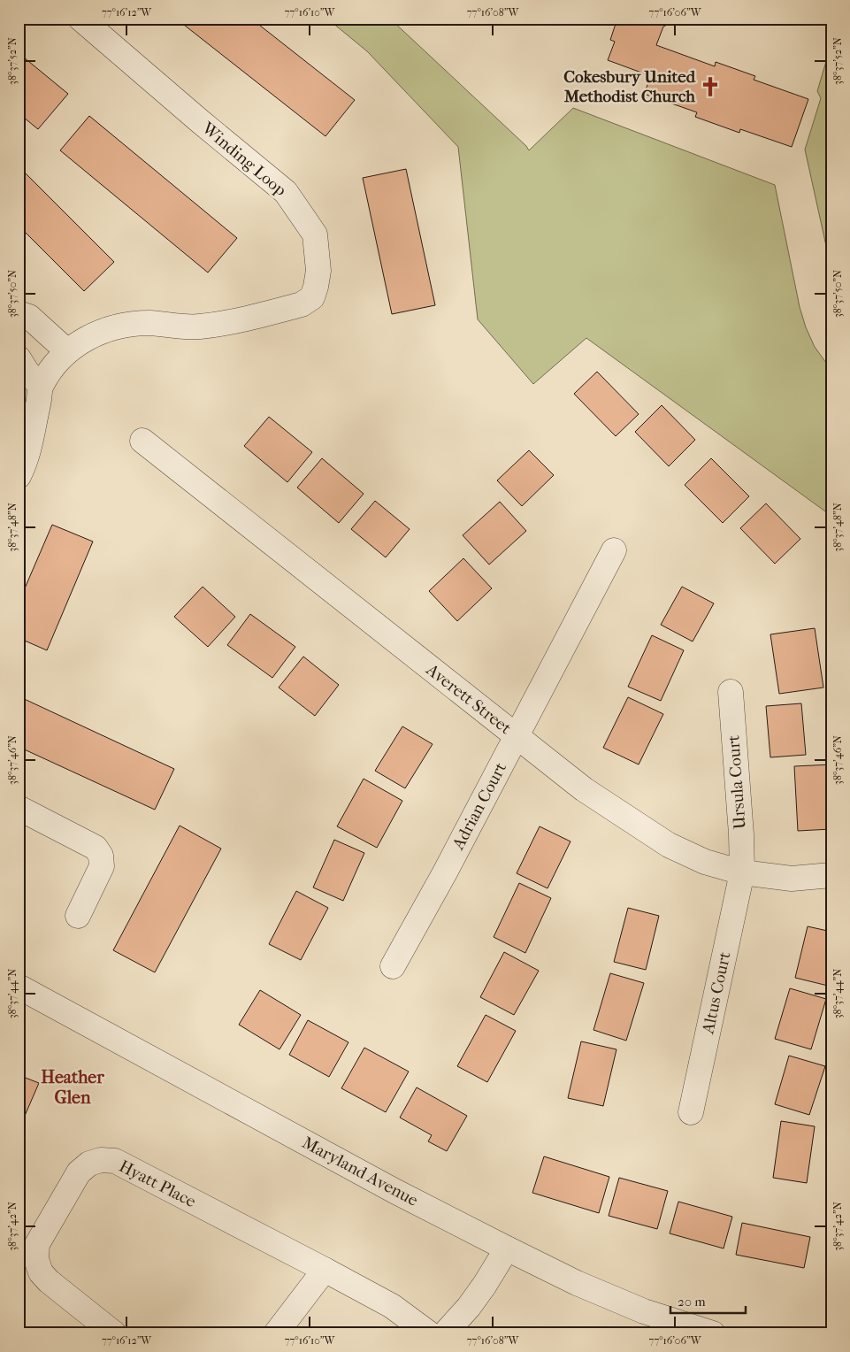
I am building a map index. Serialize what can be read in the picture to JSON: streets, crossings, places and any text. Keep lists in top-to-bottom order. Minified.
{"streets":{"street":["Winding Loop","Averett Street","Ursula Court","Adrian Court","Altus Court","Maryland Avenue","Hyatt Place"]},"crossings":[["Averett Street","Ursula Court"],["Averett Street","Adrian Court"],["Averett Street","Altus Court"],["Ursula Court","Altus Court"]],"districts":["Heather Glen"],"places":{"church":["Cokesbury United Methodist Church"]},"scale_bar":"20 m","coordinates":["77°16'12\"W","77°16'10\"W","77°16'08\"W","77°16'06\"W","38°37'52\"N","38°37'50\"N","38°37'48\"N","38°37'46\"N","38°37'44\"N","38°37'42\"N"]}
